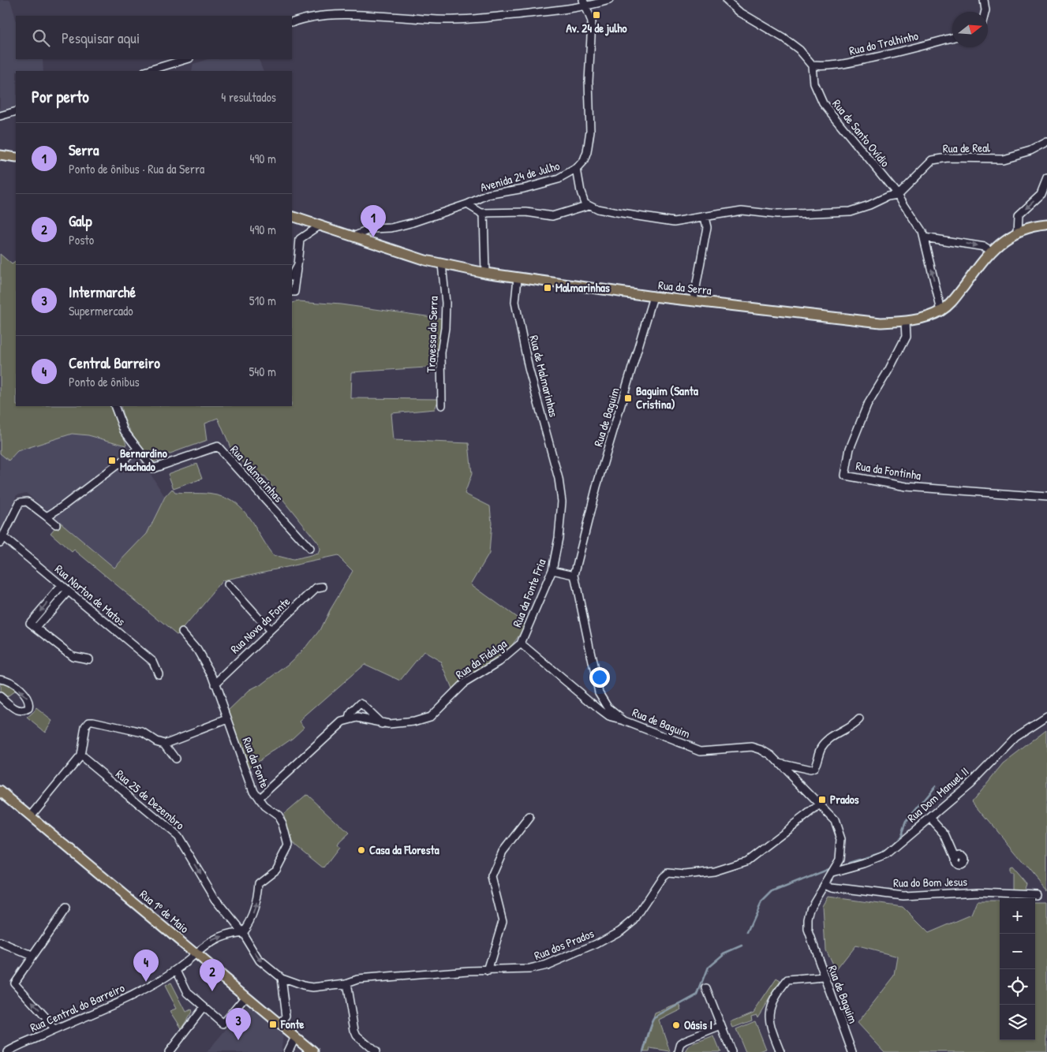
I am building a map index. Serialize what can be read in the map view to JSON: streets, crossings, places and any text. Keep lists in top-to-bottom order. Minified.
{"streets":{"main road":["Rua da Serra","Rua 1º de Maio"],"street":["Rua do Trolhinho","Rua de Santo Ovídio","Rua de Real","Avenida 24 de Julho","Travessa da Serra","Rua de Malmarinhas","Rua de Baguim","Rua da Fontinha","Rua Valmarinhas","Rua da Fonte Fria","Rua Norton de Matos","Rua Nova da Fonte","Rua da Fidalga","Rua da Fonte","Rua Dom Manuel II","Rua 25 de Dezembro","Rua do Bom Jesus","Rua dos Prados","Rua Central do Barreiro"]},"crossings":[["Rua do Trolhinho","Rua de Santo Ovídio"],["Rua de Santo Ovídio","Rua de Real"],["Rua de Santo Ovídio","Rua da Serra"],["Avenida 24 de Julho","Rua da Serra"],["Rua da Serra","Travessa da Serra"],["Rua da Serra","Rua de Malmarinhas"],["Rua da Serra","Rua de Baguim"],["Rua da Serra","Rua da Fontinha"],["Rua de Malmarinhas","Rua da Fonte Fria"],["Rua de Baguim","Rua da Fidalga"],["Rua de Baguim","Rua Dom Manuel II"],["Rua de Baguim","Rua do Bom Jesus"],["Rua de Baguim","Rua dos Prados"],["Rua da Fonte Fria","Rua da Fidalga"],["Rua Nova da Fonte","Rua da Fonte"],["Rua da Fonte","Rua 25 de Dezembro"],["Rua da Fonte","Rua dos Prados"],["Rua da Fonte","Rua Central do Barreiro"],["Rua 25 de Dezembro","Rua dos Prados"],["Rua 25 de Dezembro","Rua Central do Barreiro"],["Rua 1º de Maio","Rua Central do Barreiro"],["Rua dos Prados","Rua Central do Barreiro"]],"one_way":["Rua da Fonte","Rua 25 de Dezembro"],"places":{"transit":["Av. 24 de julho","Malmarinhas","Baguim (Santa Cristina)","Bernardino Machado","Prados","Fonte"],"other":["Casa da Floresta","Oásis I"]},"north":"right","page":{"search":"Pesquisar aqui","heading":["Por perto","4 resultados"],"list":[{"mark":"1","name":"Serra","note":"Ponto de ônibus · Rua da Serra","value":"490 m"},{"mark":"2","name":"Galp","note":"Posto","value":"490 m"},{"mark":"3","name":"Intermarché","note":"Supermercado","value":"510 m"},{"mark":"4","name":"Central Barreiro","note":"Ponto de ônibus","value":"540 m"}],"pins":["1","4","2","3"],"map_buttons":["+","−"]}}
